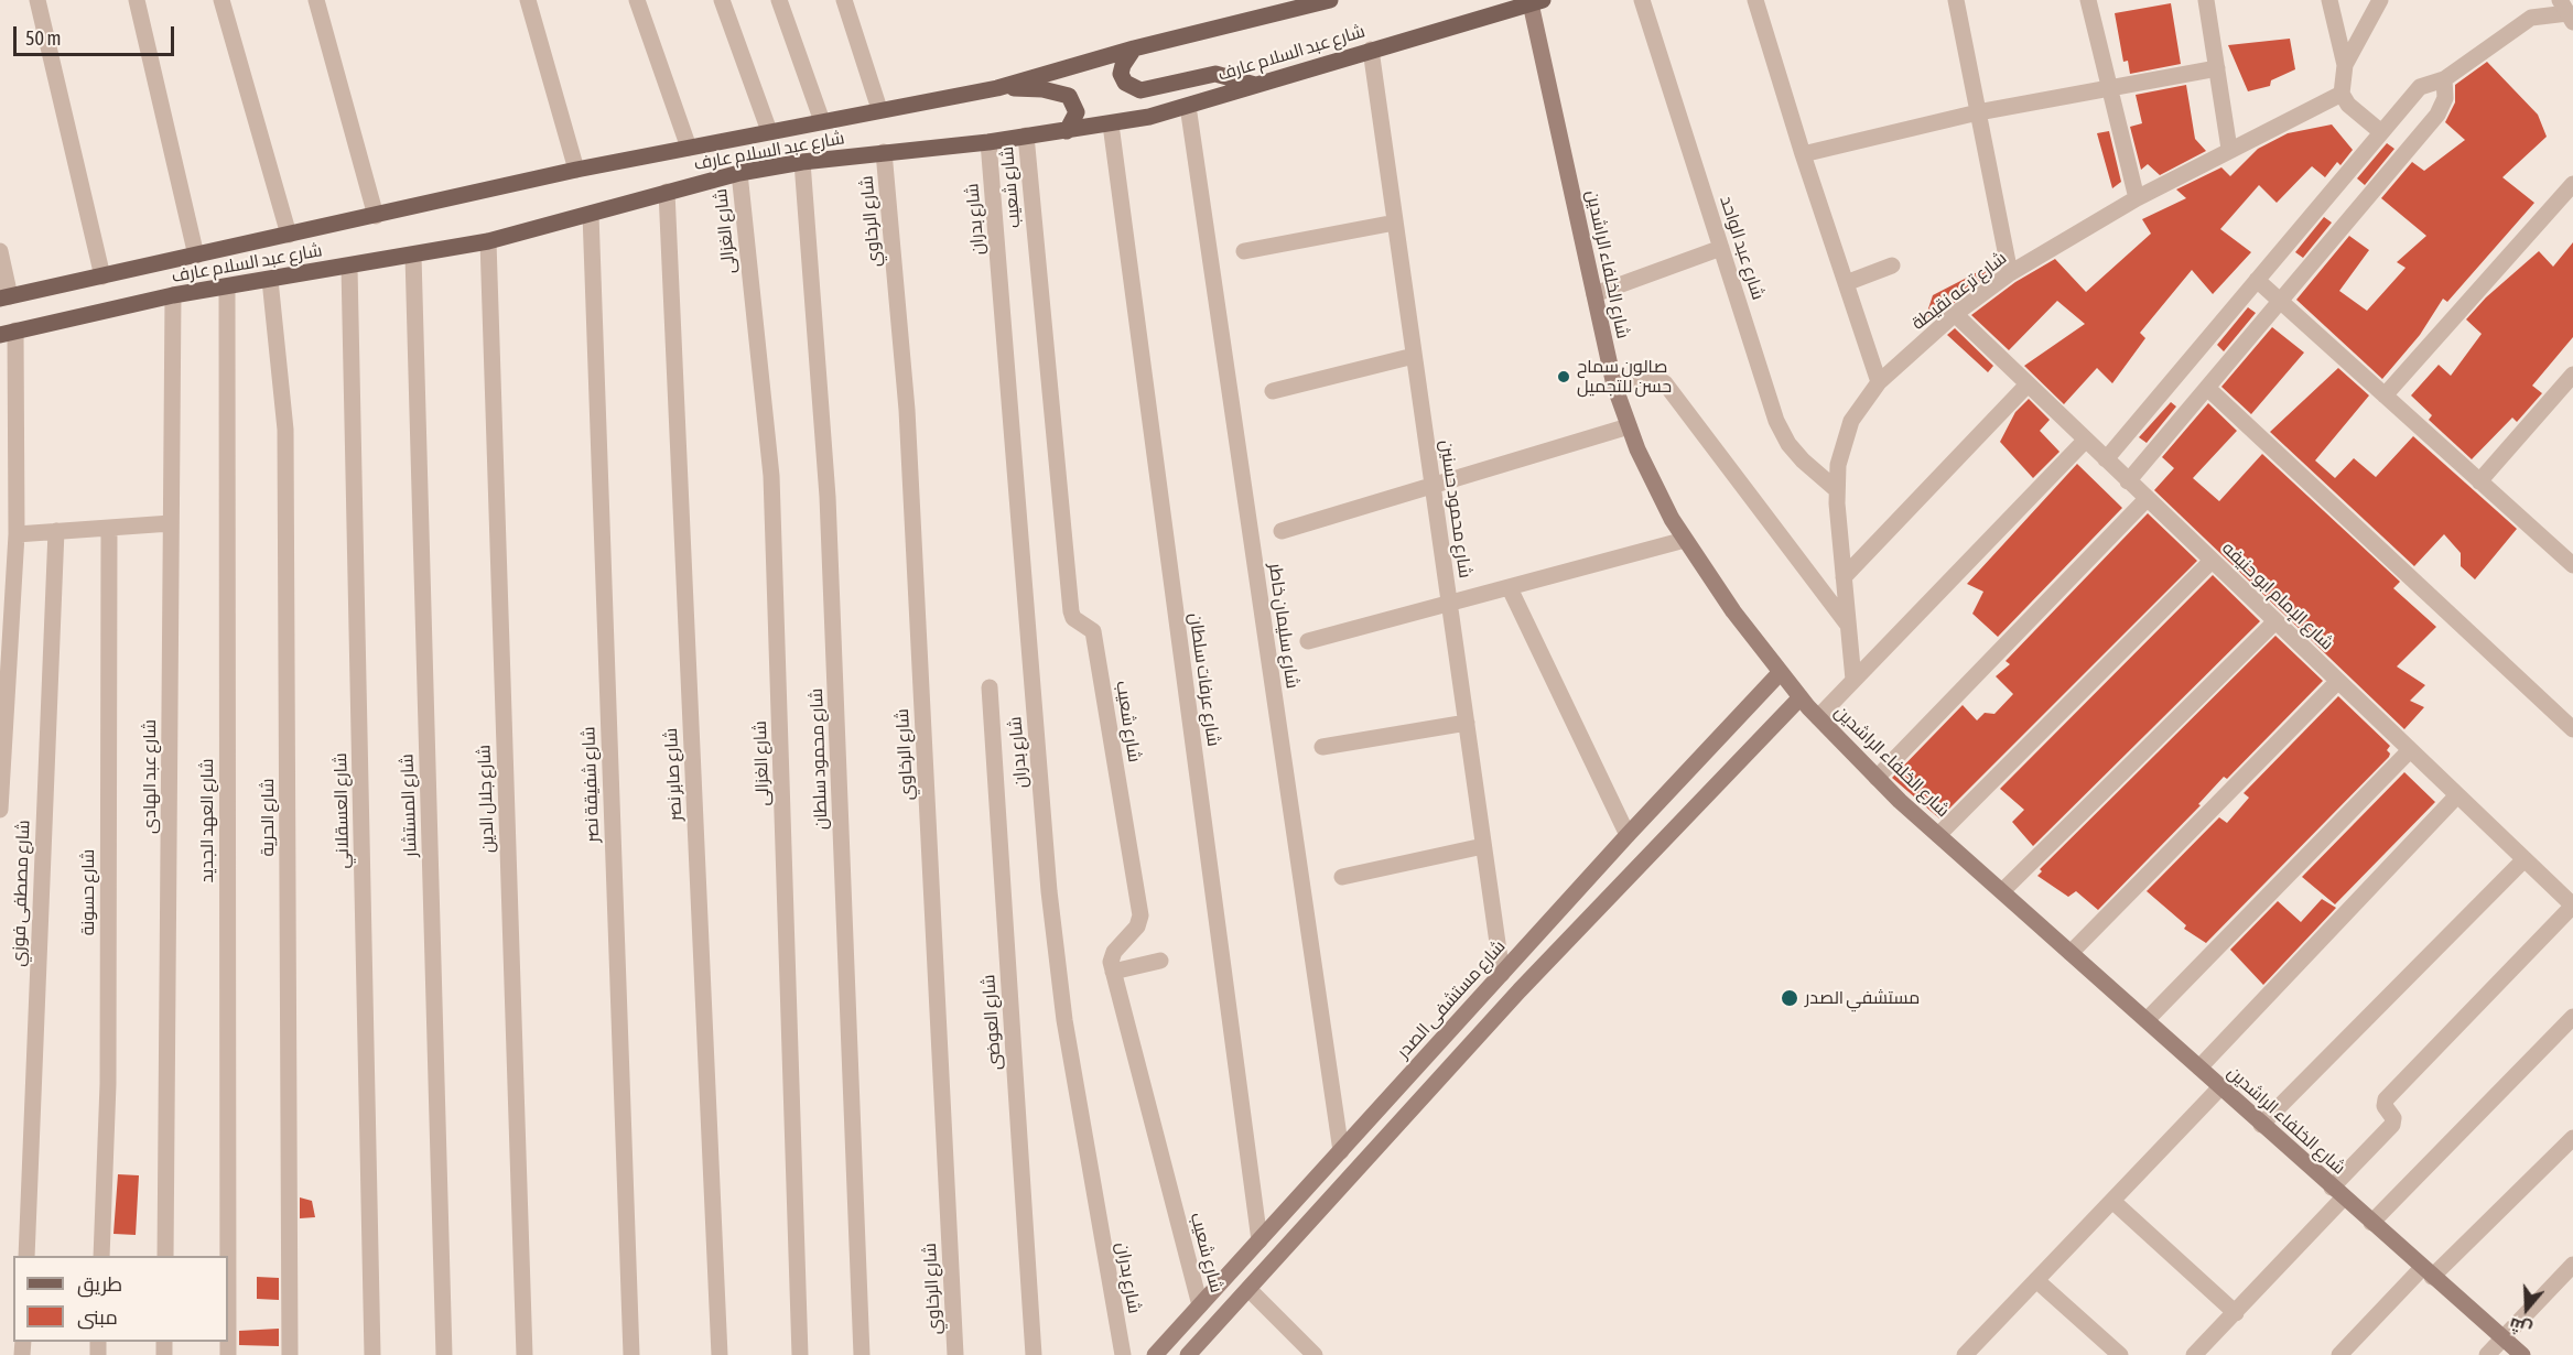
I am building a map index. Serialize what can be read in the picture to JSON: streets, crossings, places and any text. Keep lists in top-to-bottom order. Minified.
{"streets":{"main road":["شارع عبد السلام عارف","شارع الخلفاء الراشدين","شارع مستشفى الصدر"],"street":["شارع شعيب","شارع بدران","شارع الرخاوي","شارع الغزالى","شارع عبد الواحد","شارع ترعه نقيطة","شارع محمود حسنين","شارع الإمام ابو حنيفه","شارع سليمان خاطر","شارع عرفات سلطان","شارع محمود سلطان","شارع صابر نصر","شارع عبد الهادى","شارع شفيقة نصر","شارع جلال الدين","شارع المستشار","شارع العسقلاني","شارع الحرية","شارع العهد الجديد","شارع حسونة","شارع مصطفى فوزي","شارع العوضى"]},"crossings":[["شارع عبد السلام عارف","شارع شعيب"],["شارع عبد السلام عارف","شارع بدران"],["شارع عبد السلام عارف","شارع الرخاوي"],["شارع عبد السلام عارف","شارع الغزالى"],["شارع عبد السلام عارف","شارع الخلفاء الراشدين"],["شارع عبد السلام عارف","شارع محمود حسنين"],["شارع عبد السلام عارف","شارع سليمان خاطر"],["شارع عبد السلام عارف","شارع عرفات سلطان"],["شارع عبد السلام عارف","شارع محمود سلطان"],["شارع عبد السلام عارف","شارع صابر نصر"],["شارع عبد السلام عارف","شارع عبد الهادى"],["شارع عبد السلام عارف","شارع شفيقة نصر"],["شارع عبد السلام عارف","شارع جلال الدين"],["شارع عبد السلام عارف","شارع المستشار"],["شارع عبد السلام عارف","شارع العسقلاني"],["شارع عبد السلام عارف","شارع الحرية"],["شارع عبد السلام عارف","شارع العهد الجديد"],["شارع شعيب","شارع مستشفى الصدر"],["شارع عبد الواحد","شارع ترعه نقيطة"],["شارع الخلفاء الراشدين","شارع مستشفى الصدر"],["شارع ترعه نقيطة","شارع الإمام ابو حنيفه"],["شارع محمود حسنين","شارع مستشفى الصدر"],["شارع سليمان خاطر","شارع مستشفى الصدر"],["شارع عرفات سلطان","شارع مستشفى الصدر"]],"places":["صالون سماح حسن للتجميل","مستشفي الصدر"],"legend":["طريق","مبنى"],"scale_bar":"50 m","north":"bottom"}
